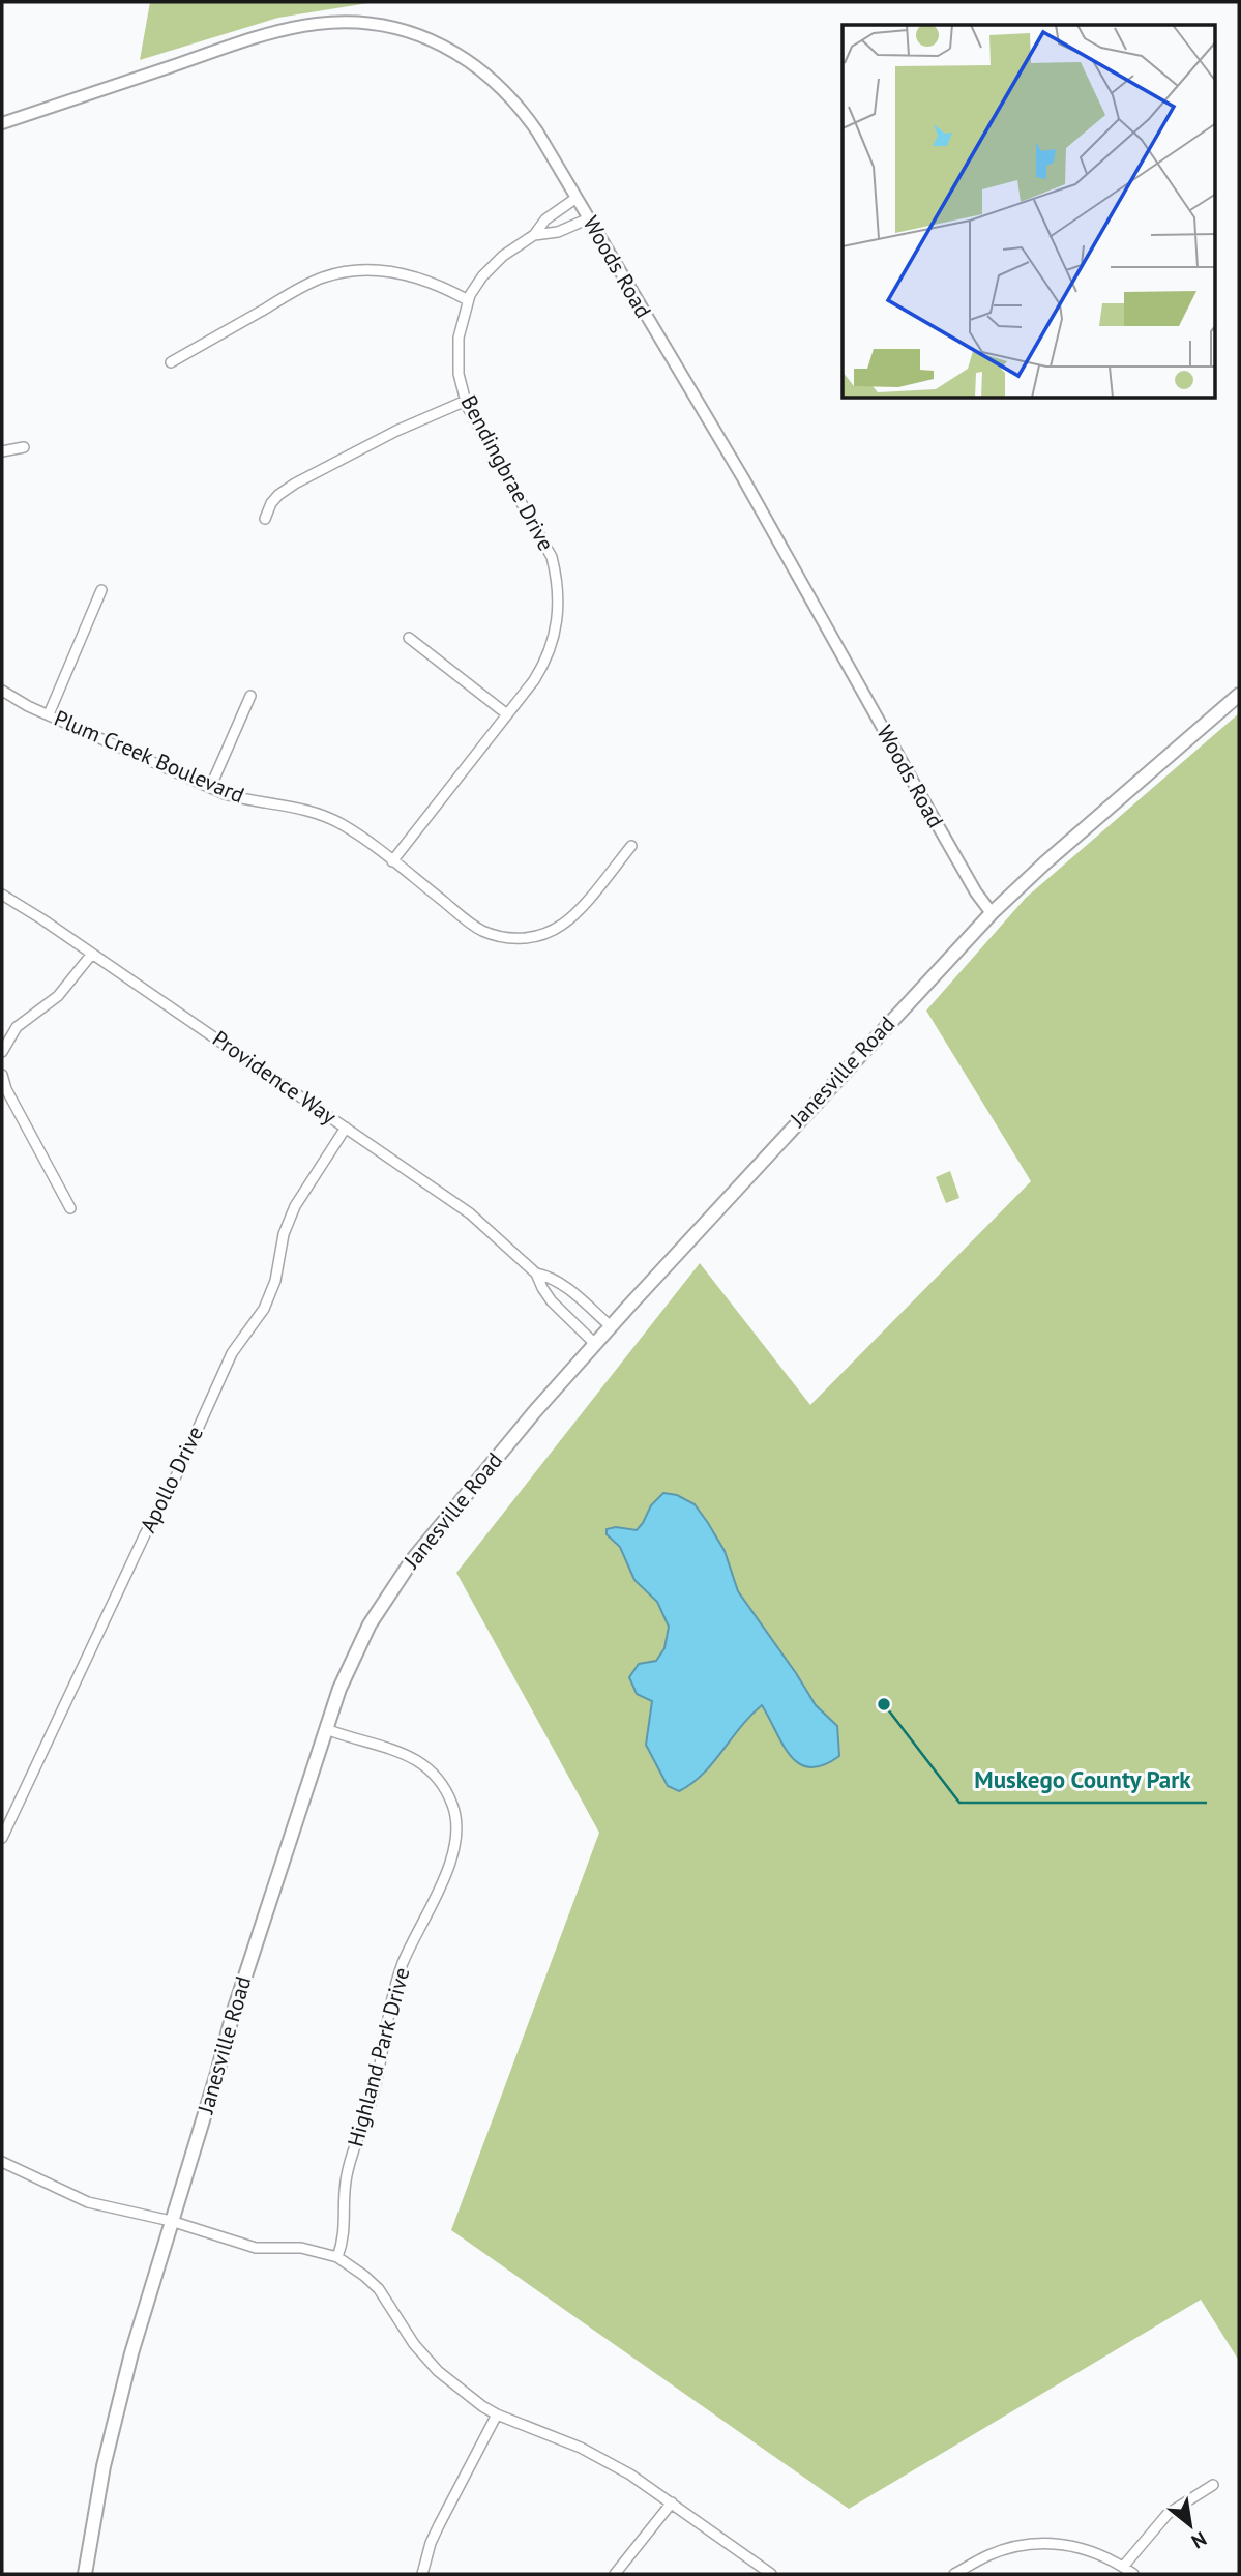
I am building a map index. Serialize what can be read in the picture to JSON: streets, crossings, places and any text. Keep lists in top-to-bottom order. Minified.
{"streets":{"main road":["Janesville Road"],"street":["Woods Road","Bendingbrae Drive","Plum Creek Boulevard","Providence Way","Apollo Drive","Highland Park Drive"]},"crossings":[["Woods Road","Bendingbrae Drive"],["Woods Road","Janesville Road"],["Bendingbrae Drive","Plum Creek Boulevard"],["Janesville Road","Providence Way"],["Janesville Road","Highland Park Drive"],["Providence Way","Apollo Drive"]],"places":["Muskego County Park"],"north":"bottom right"}
